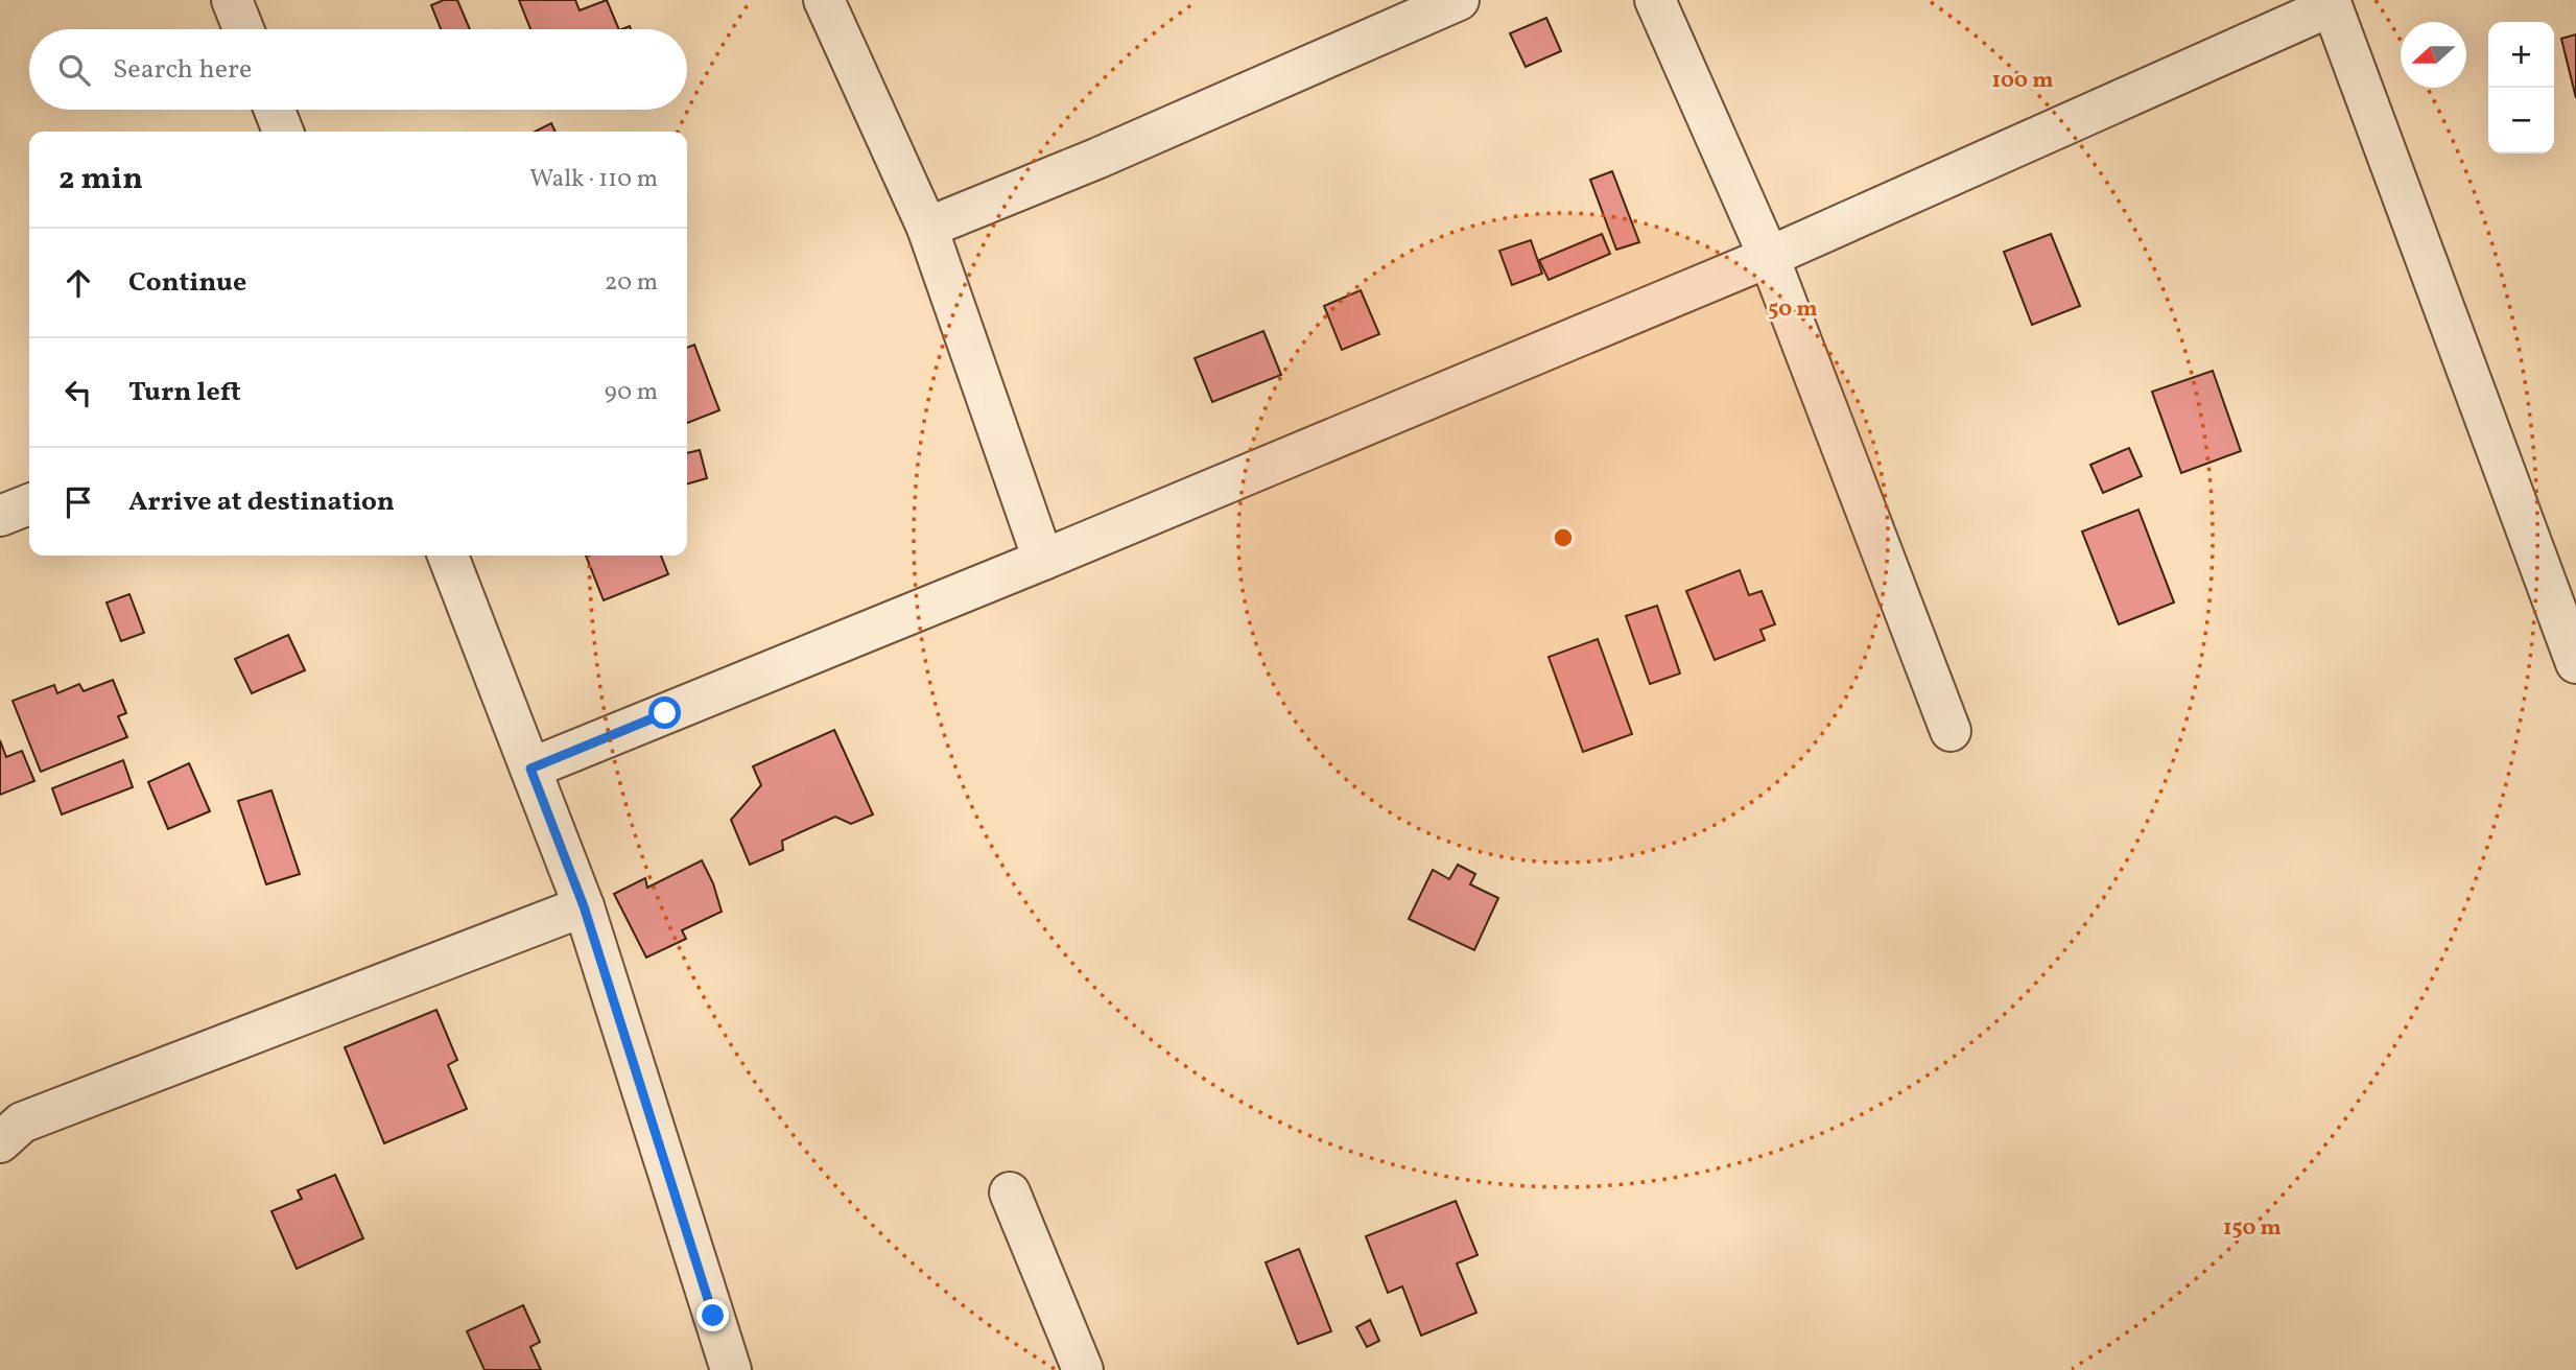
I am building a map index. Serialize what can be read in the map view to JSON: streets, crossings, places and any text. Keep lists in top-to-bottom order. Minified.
{"north":"left","page":{"map_buttons":["+","−"],"search":"Search here","heading":["2 min","Walk · 110 m"],"list":[["Continue","20 m"],["Turn left","90 m"],"Arrive at destination"]},"rings":["100 m","50 m","150 m"]}
